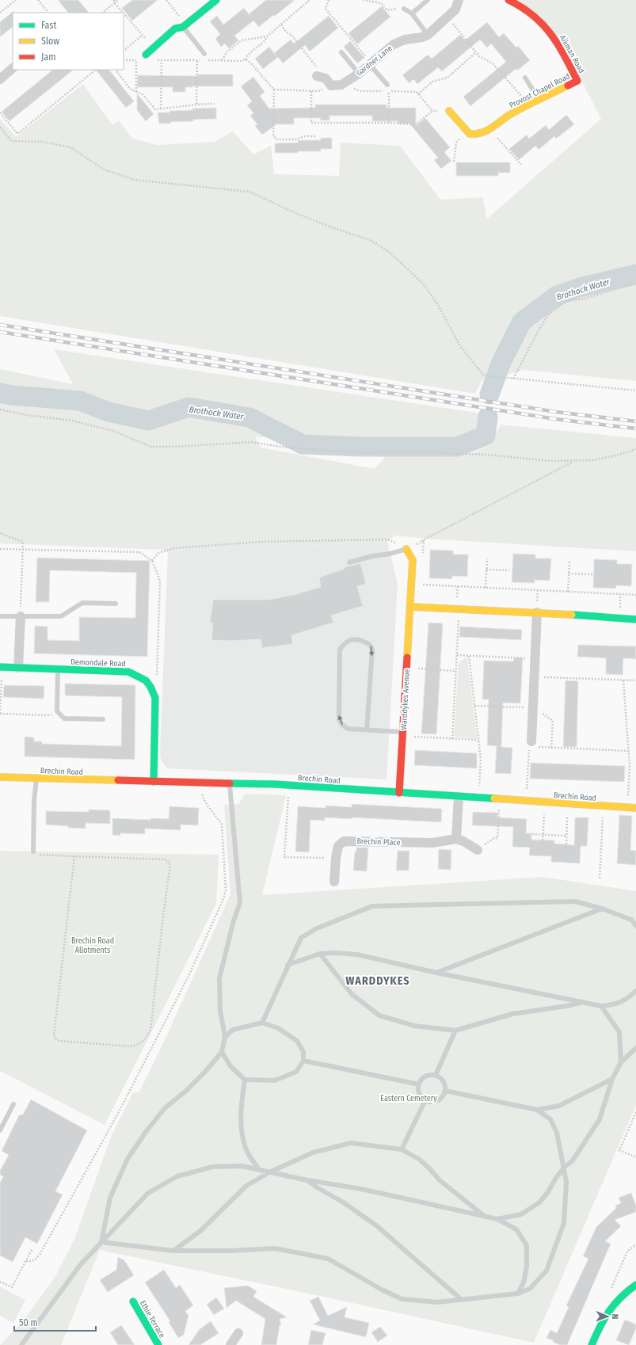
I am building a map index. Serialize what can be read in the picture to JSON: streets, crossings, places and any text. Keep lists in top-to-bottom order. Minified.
{"streets":{"street":["Aikman Road","Gardner Lane","Provost Chapel Road","Demondale Road","Warddykes Avenue","Brechin Road","Brechin Place","Ethie Terrace"]},"crossings":[["Aikman Road","Provost Chapel Road"],["Warddykes Avenue","Brechin Road"]],"districts":["WARDDYKES"],"water":["Brothock Water"],"parks":["Brechin Road Allotments","Eastern Cemetery"],"legend":["Fast","Slow","Jam"],"scale_bar":"50 m","north":"right"}
